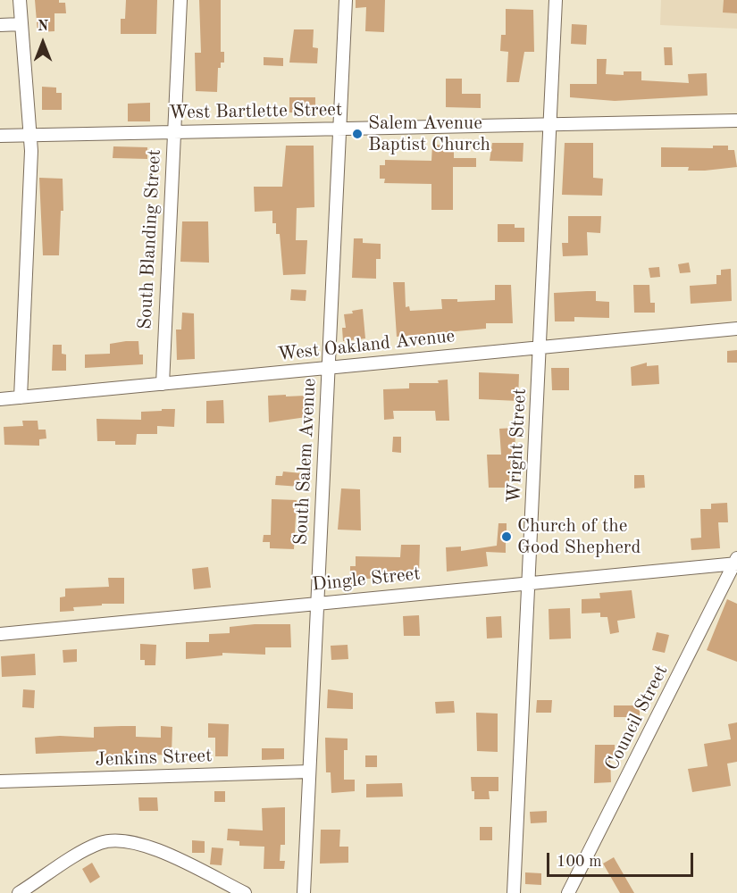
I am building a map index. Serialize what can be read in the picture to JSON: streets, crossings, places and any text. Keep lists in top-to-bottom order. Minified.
{"streets":{"street":["West Bartlette Street","South Blanding Street","West Oakland Avenue","Wright Street","South Salem Avenue","Dingle Street","Council Street","Jenkins Street"]},"crossings":[["West Bartlette Street","South Blanding Street"],["West Bartlette Street","Wright Street"],["West Bartlette Street","South Salem Avenue"],["South Blanding Street","West Oakland Avenue"],["West Oakland Avenue","Wright Street"],["West Oakland Avenue","South Salem Avenue"],["Wright Street","Dingle Street"],["South Salem Avenue","Dingle Street"],["South Salem Avenue","Jenkins Street"],["Dingle Street","Council Street"]],"places":["Salem Avenue Baptist Church","Church of the Good Shepherd"],"scale_bar":"100 m","north":"top"}
